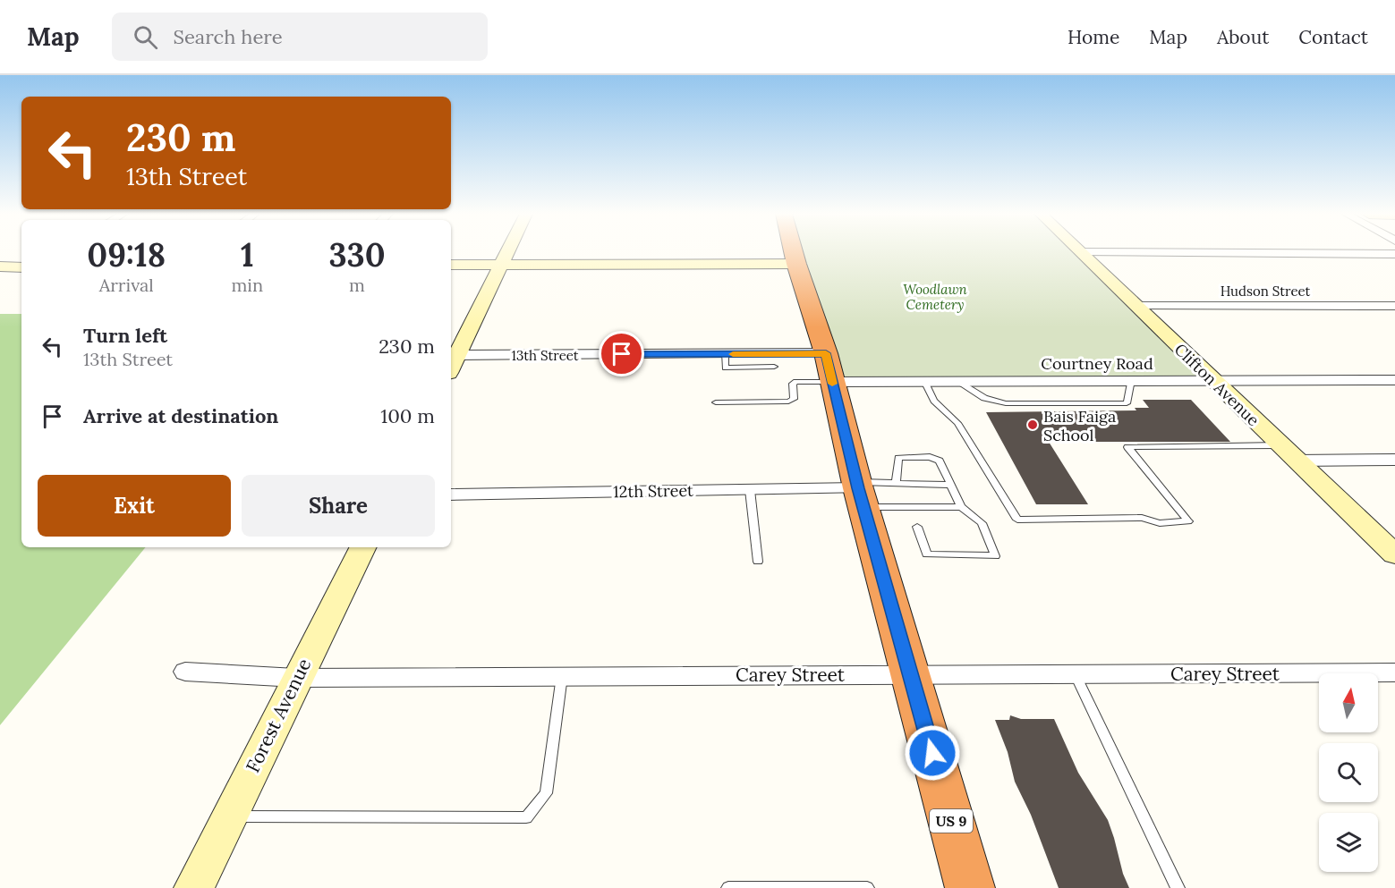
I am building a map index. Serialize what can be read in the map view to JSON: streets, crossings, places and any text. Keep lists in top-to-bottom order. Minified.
{"streets":{"highway":["US 9"],"street":["Hudson Street","13th Street","Courtney Road","Clifton Avenue","12th Street","Carey Street","Forest Avenue"]},"crossings":[["Hudson Street","Clifton Avenue"],["13th Street","US 9"],["Courtney Road","Clifton Avenue"],["Courtney Road","US 9"],["12th Street","US 9"],["Carey Street","Forest Avenue"],["Carey Street","US 9"]],"parks":["Woodlawn Cemetery"],"places":["Bais Faiga School"],"north":"top","page":{"header":"Map","search":"Search here","nav":["Home","Map","About","Contact"],"turn":["230 m","13th Street"],"eta":["09:18","Arrival","1","min","330","m"],"list":[{"name":"Turn left","note":"13th Street","value":"230 m"},{"name":"Arrive at destination","value":"100 m"}],"buttons":["Exit","Share"]}}
